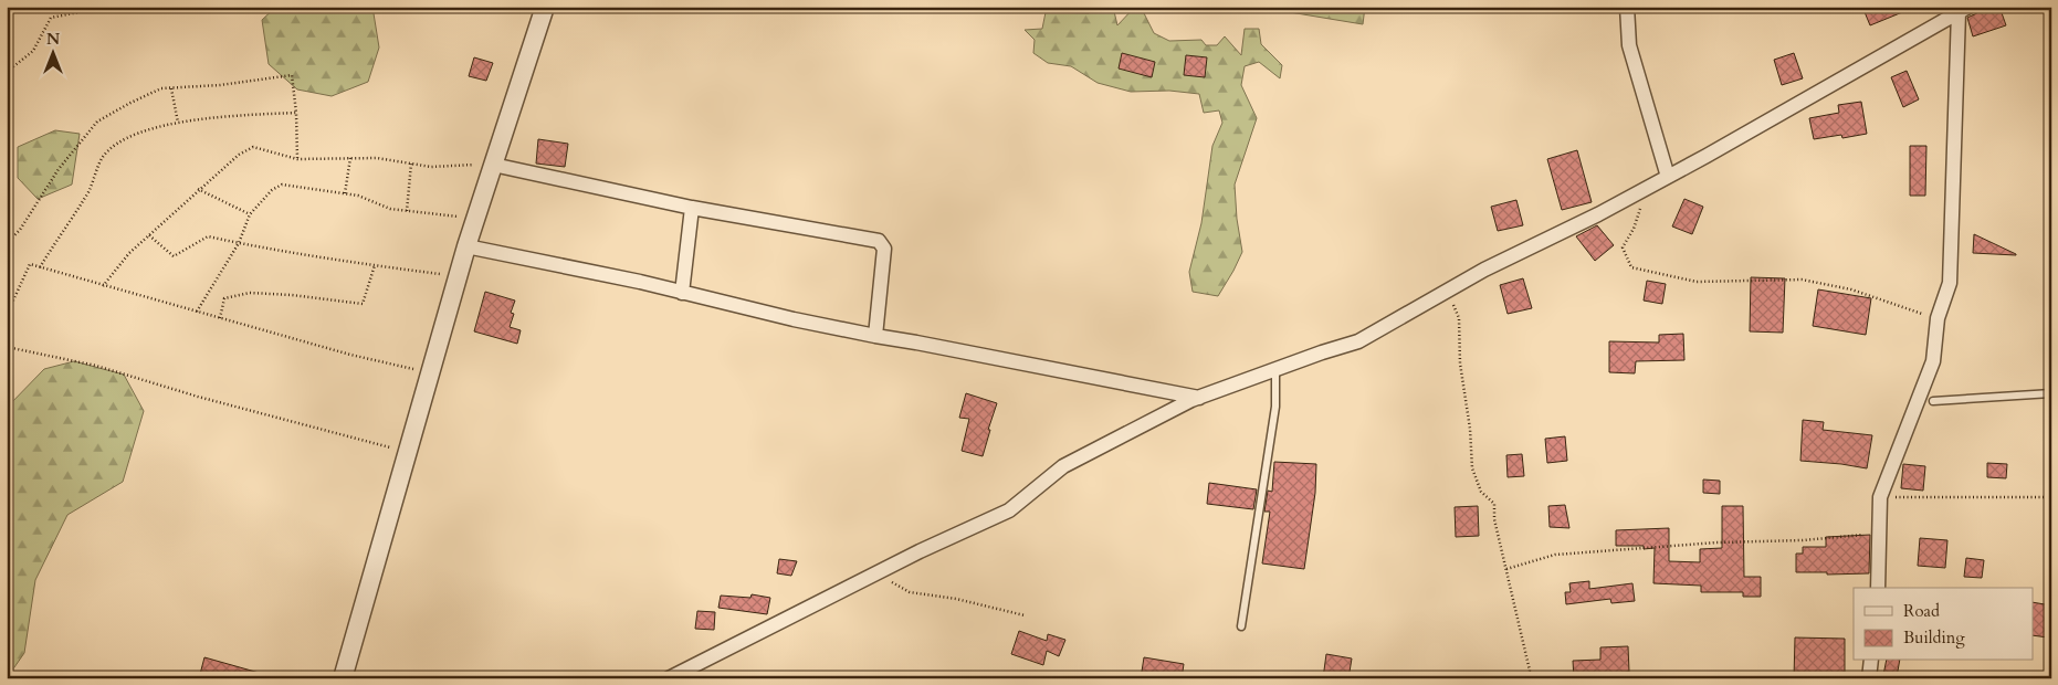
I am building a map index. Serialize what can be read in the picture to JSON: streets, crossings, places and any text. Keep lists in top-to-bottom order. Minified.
{"legend":["Road","Building"],"north":"top"}
